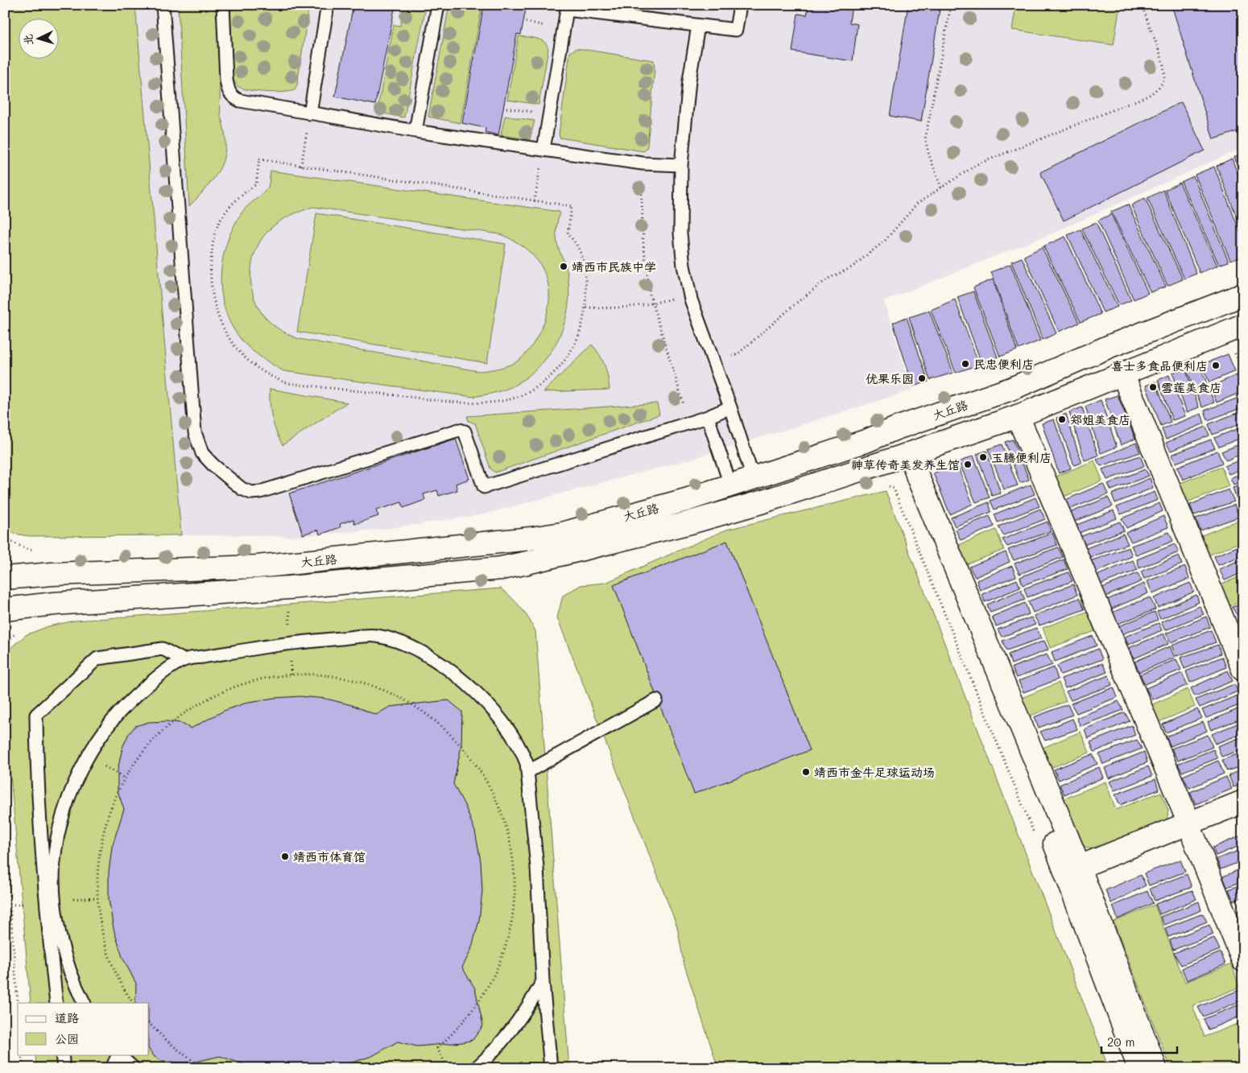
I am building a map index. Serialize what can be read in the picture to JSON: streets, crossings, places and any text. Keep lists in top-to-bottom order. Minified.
{"streets":{"main road":["大丘路"]},"places":["靖西市民族中学","民忠便利店","喜士多食品便利店","优果乐园","雪莲美食店","郑姐美食店","玉腾便利店","神草传奇美发养生馆","靖西市金牛足球运动场","靖西市体育馆"],"legend":["道路","公园"],"scale_bar":"20 m","north":"left"}
